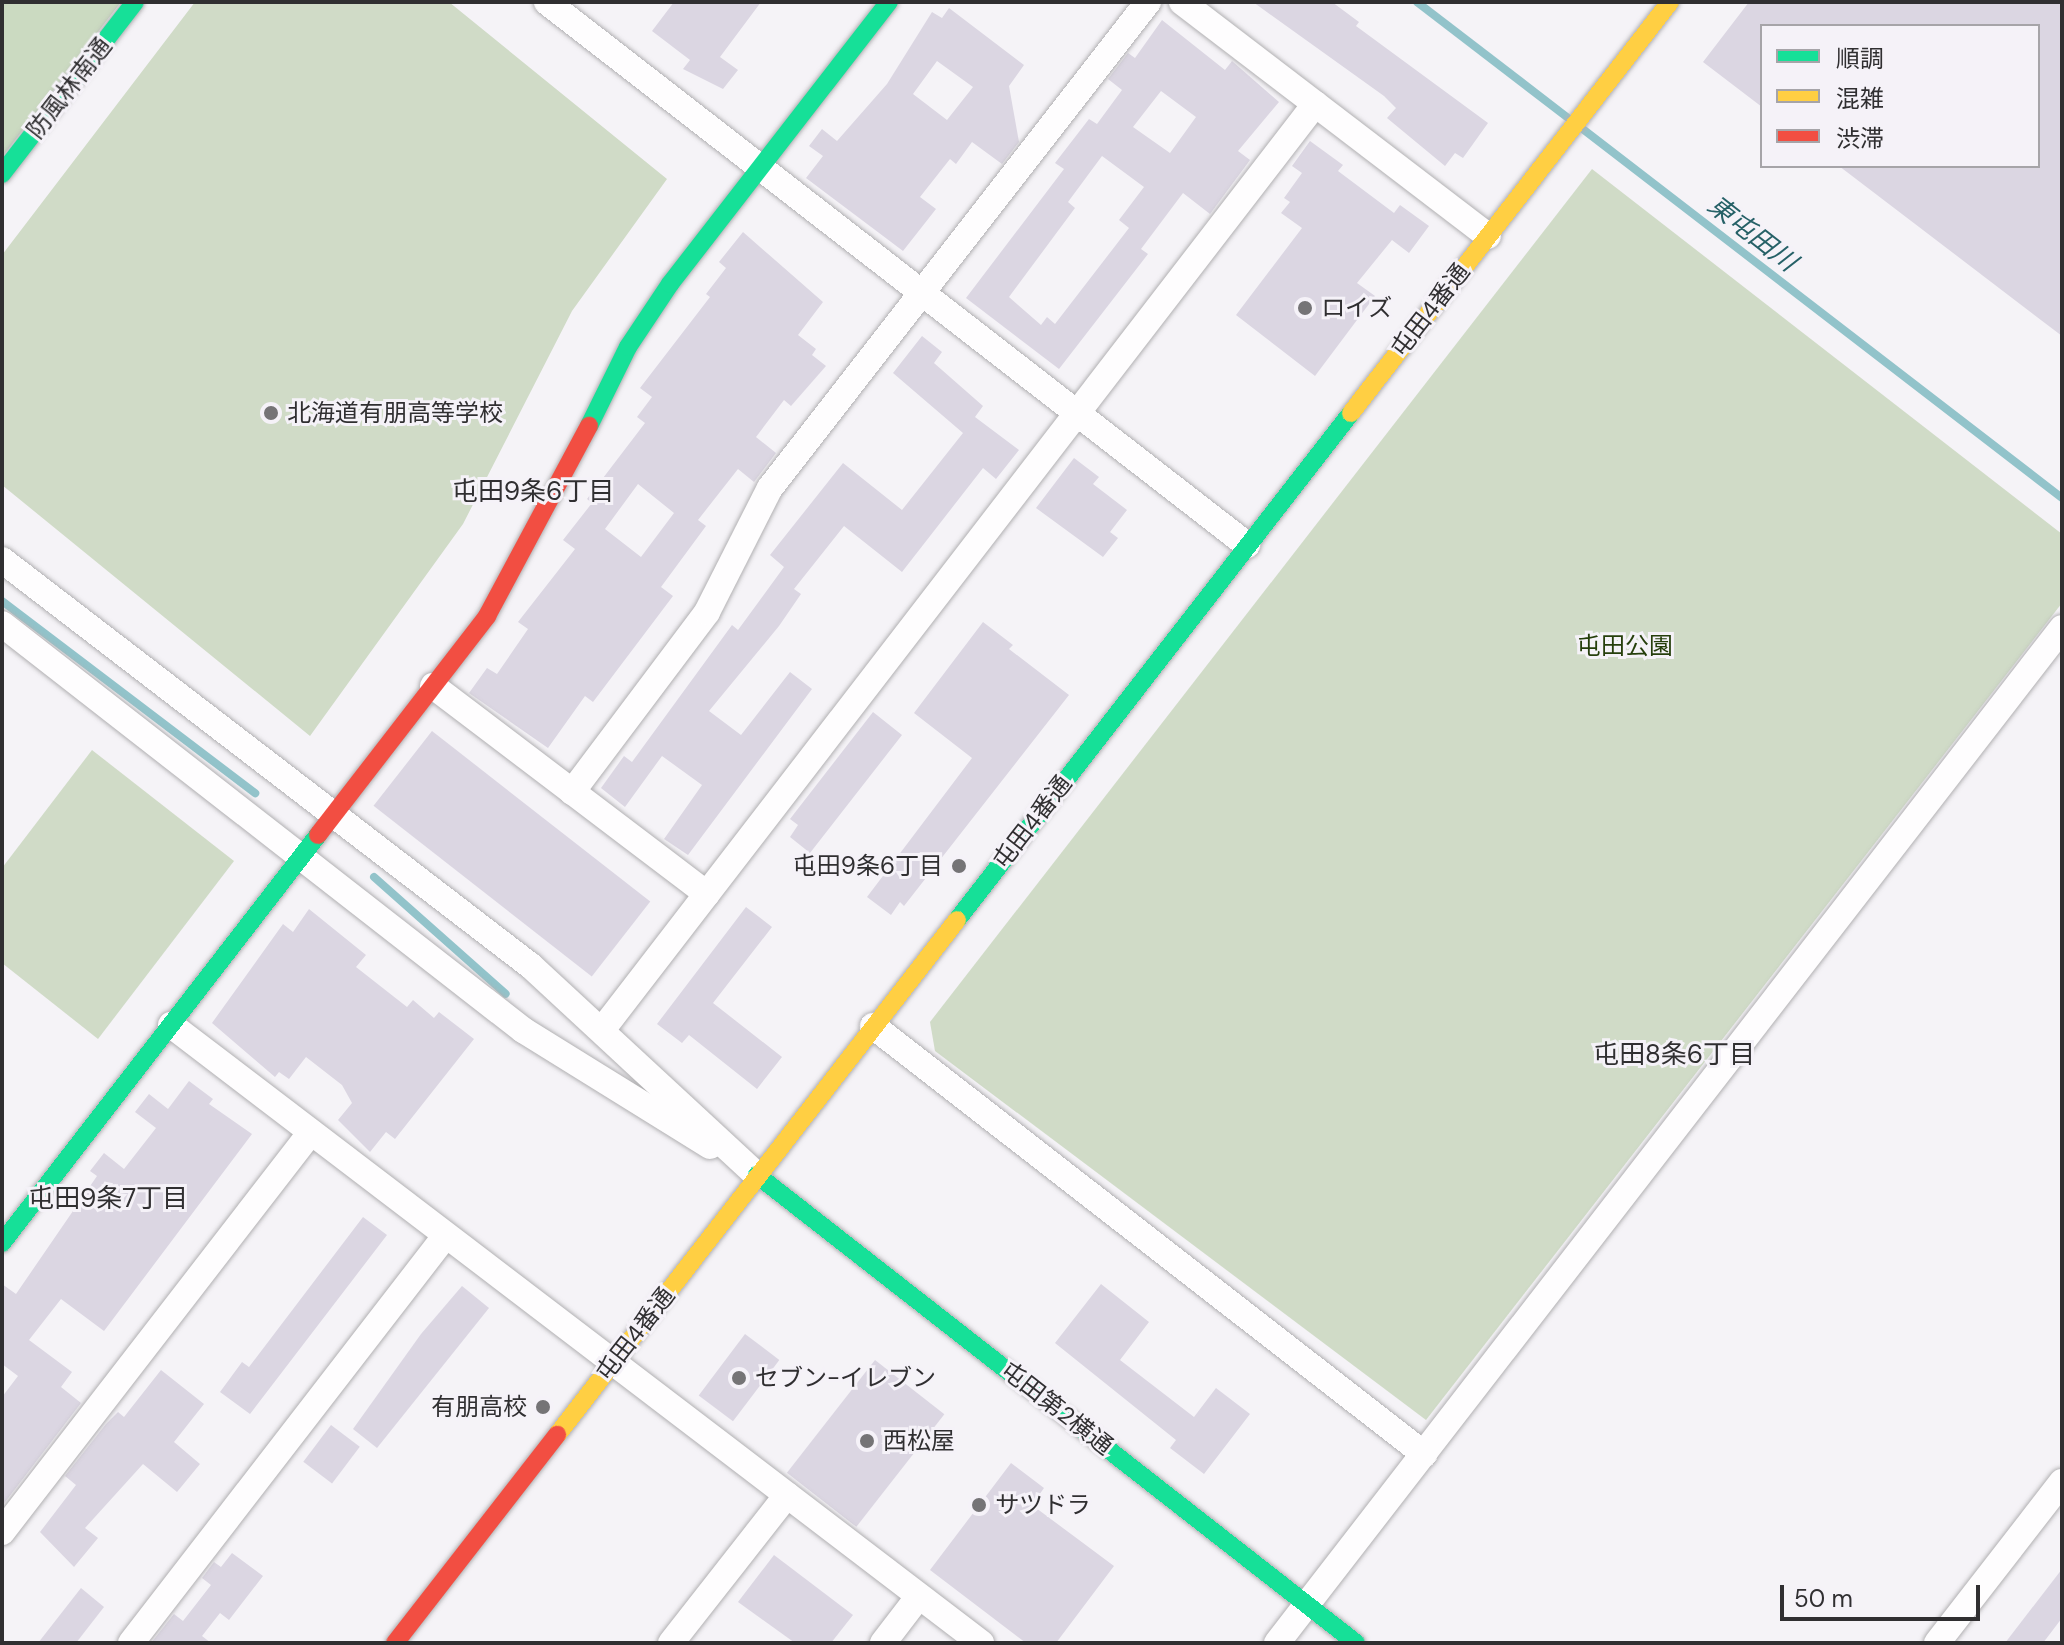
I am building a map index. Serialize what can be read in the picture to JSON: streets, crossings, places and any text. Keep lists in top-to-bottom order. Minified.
{"streets":{"street":["防風林南通","屯田4番通","屯田第2横通"]},"crossings":[["屯田4番通","屯田第2横通"]],"districts":["屯田9条6丁目","屯田8条6丁目","屯田9条7丁目"],"water":["東屯田川"],"parks":["屯田公園"],"places":["ロイズ","北海道有朋高等学校","屯田9条6丁目","セブン-イレブン","有朋高校","西松屋","サツドラ"],"legend":["順調","混雑","渋滞"],"scale_bar":"50 m"}
